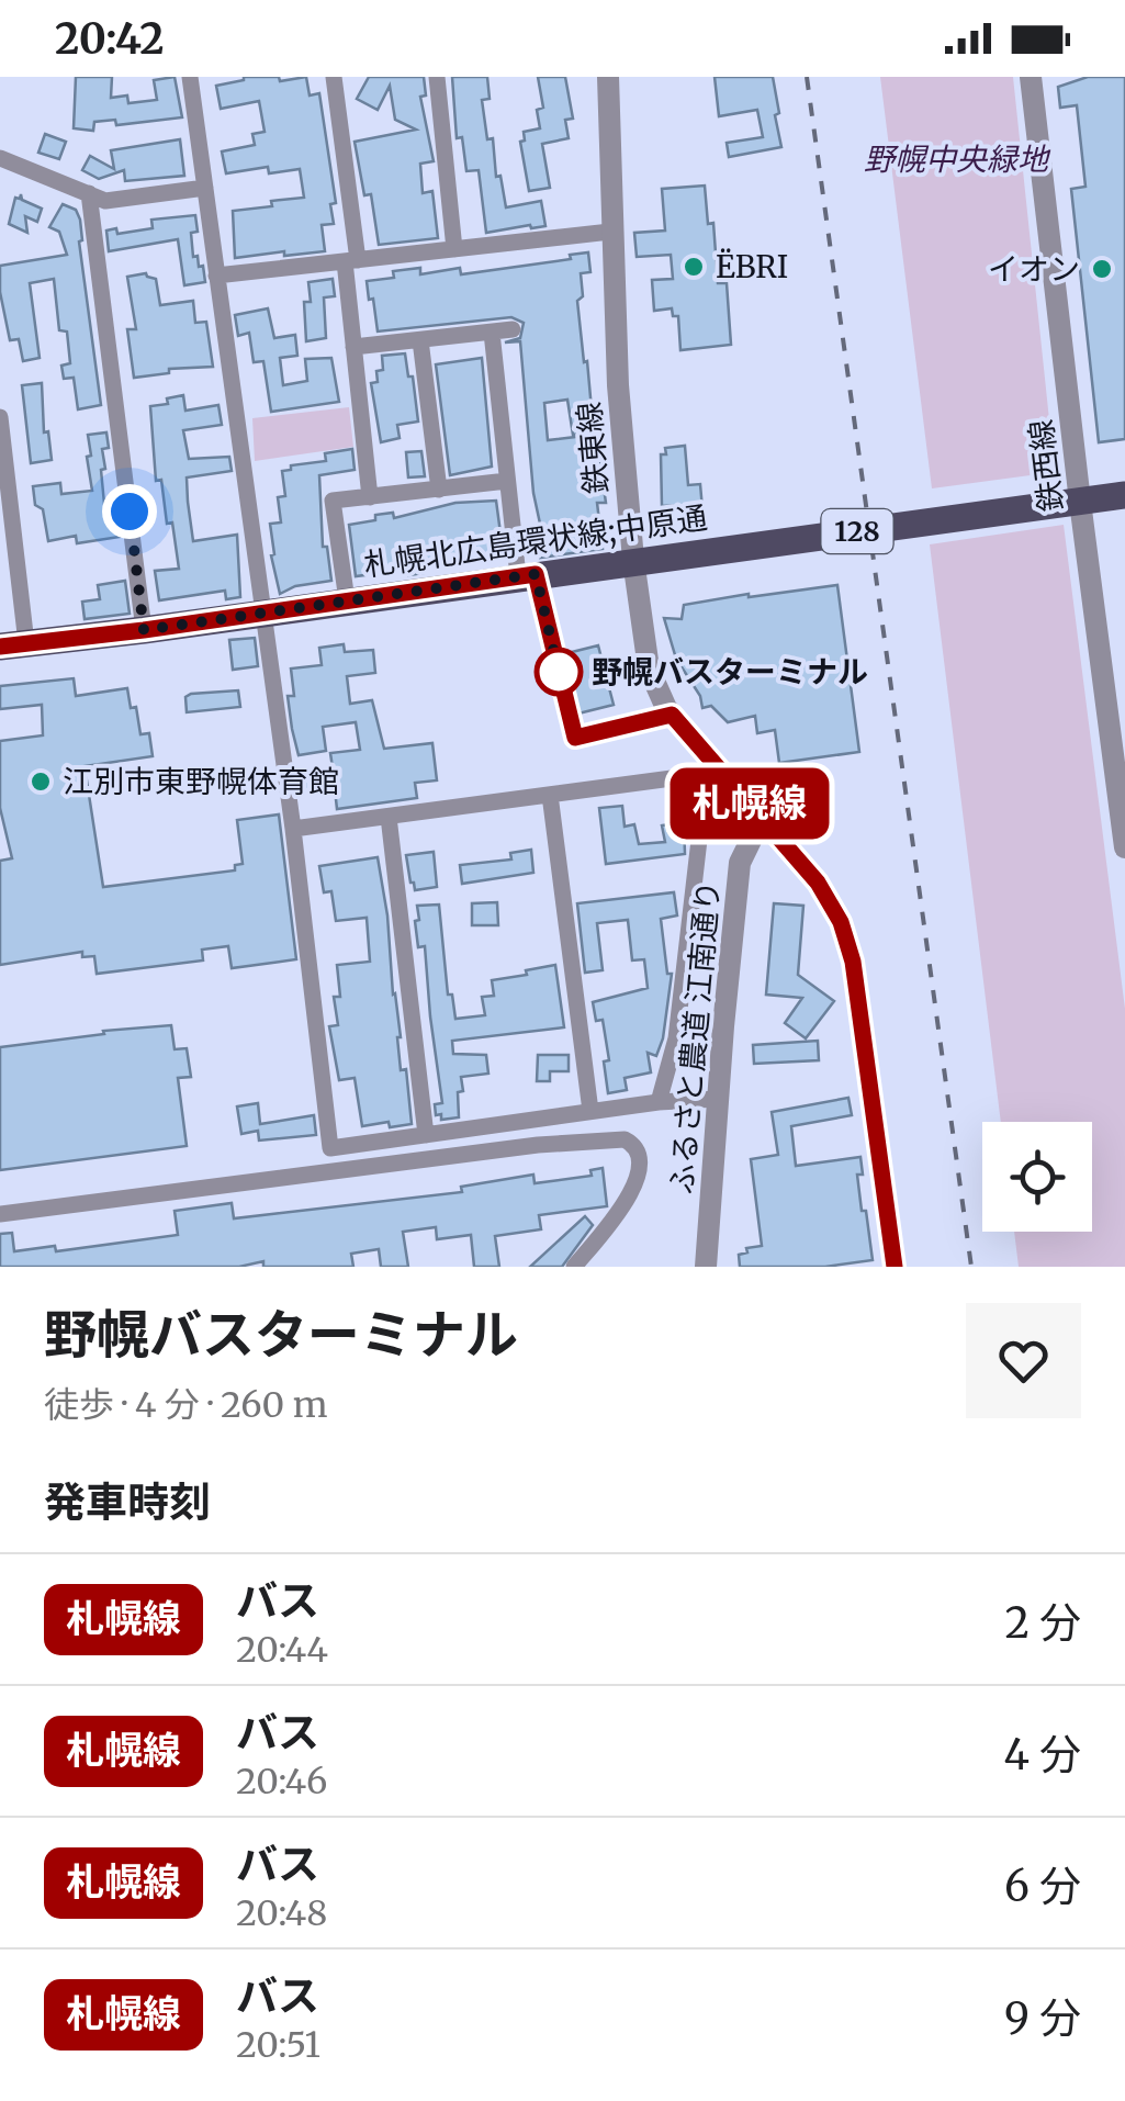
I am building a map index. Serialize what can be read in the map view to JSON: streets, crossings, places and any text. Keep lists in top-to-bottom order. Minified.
{"streets":{"main road":["128","札幌北広島環状線;中原通"],"street":["鉄東線","鉄西線","ふるさと農道 江南通り"]},"crossings":[["鉄東線","札幌北広島環状線;中原通"],["鉄東線","ふるさと農道 江南通り"],["鉄西線","128"],["鉄西線","札幌北広島環状線;中原通"],["128","札幌北広島環状線;中原通"]],"parks":["野幌中央緑地"],"places":["ËBRI","イオン","野幌バスターミナル","江別市東野幌体育館"],"lines":["bus line 札幌線"],"page":{"status":"20:42","on_map":"札幌線","heading":[["野幌バスターミナル","徒歩 · 4 分 · 260 m"],"発車時刻"],"list":[{"mark":"札幌線","name":"バス","note":"20:44","value":"2 分"},{"mark":"札幌線","name":"バス","note":"20:46","value":"4 分"},{"mark":"札幌線","name":"バス","note":"20:48","value":"6 分"},{"mark":"札幌線","name":"バス","note":"20:51","value":"9 分"}]}}
